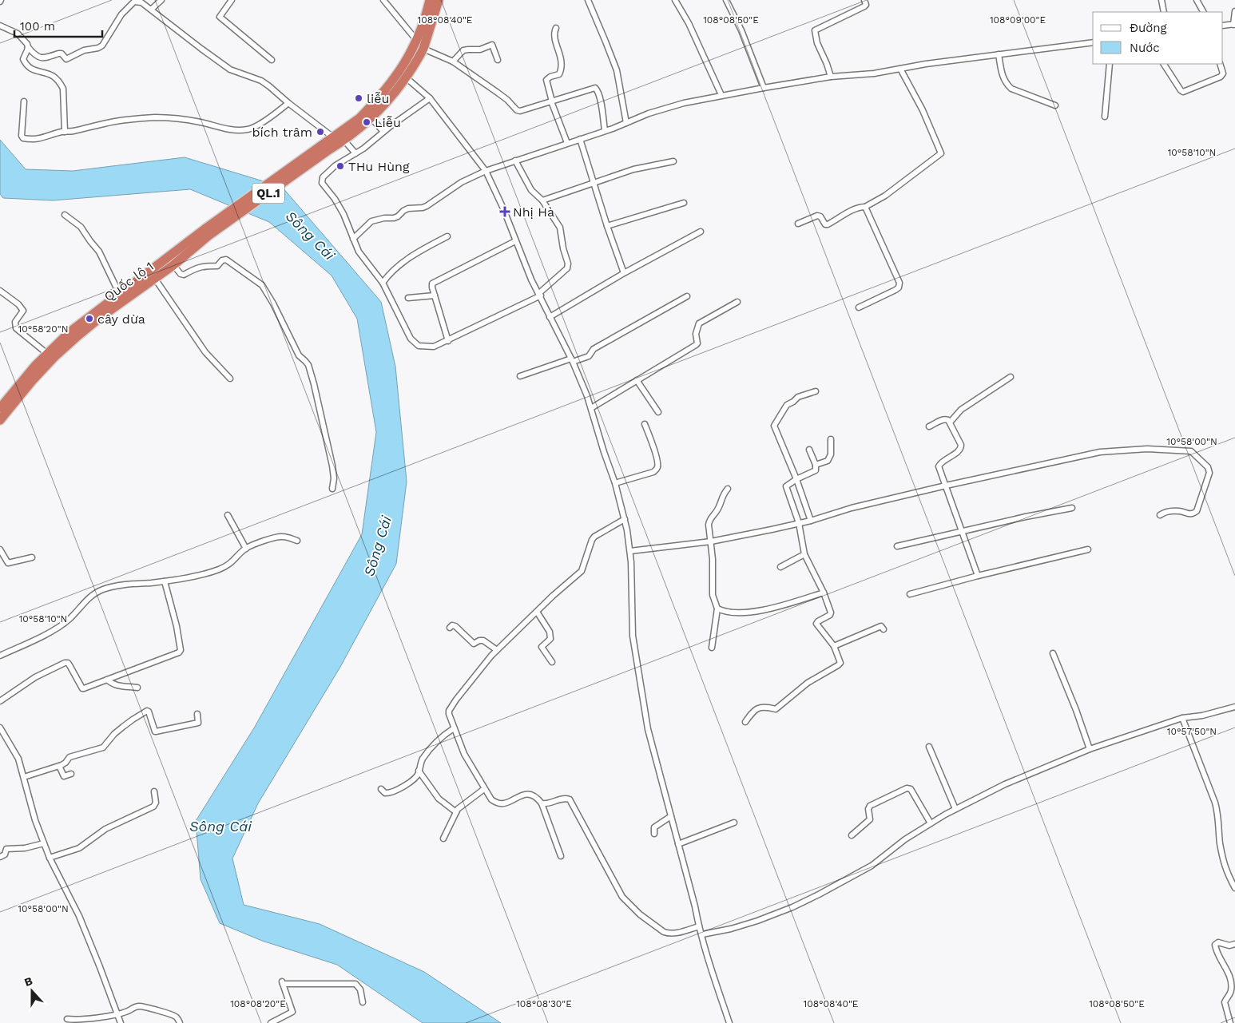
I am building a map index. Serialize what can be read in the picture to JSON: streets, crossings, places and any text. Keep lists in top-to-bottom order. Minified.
{"streets":{"highway":["QL.1","Quốc lộ 1"]},"crossings":[["QL.1","Quốc lộ 1"]],"water":["Sông Cái"],"places":{"other":["liễu","Liễu","bích trâm","THu Hùng","cây dừa"],"health":["Nhị Hà"]},"legend":["Đường","Nước"],"scale_bar":"100 m","north":"top","coordinates":["108°08'40\"E","108°08'50\"E","108°09'00\"E","10°58'10\"N","10°58'20\"N","10°58'00\"N","10°57'50\"N","108°08'20\"E","108°08'30\"E"]}
